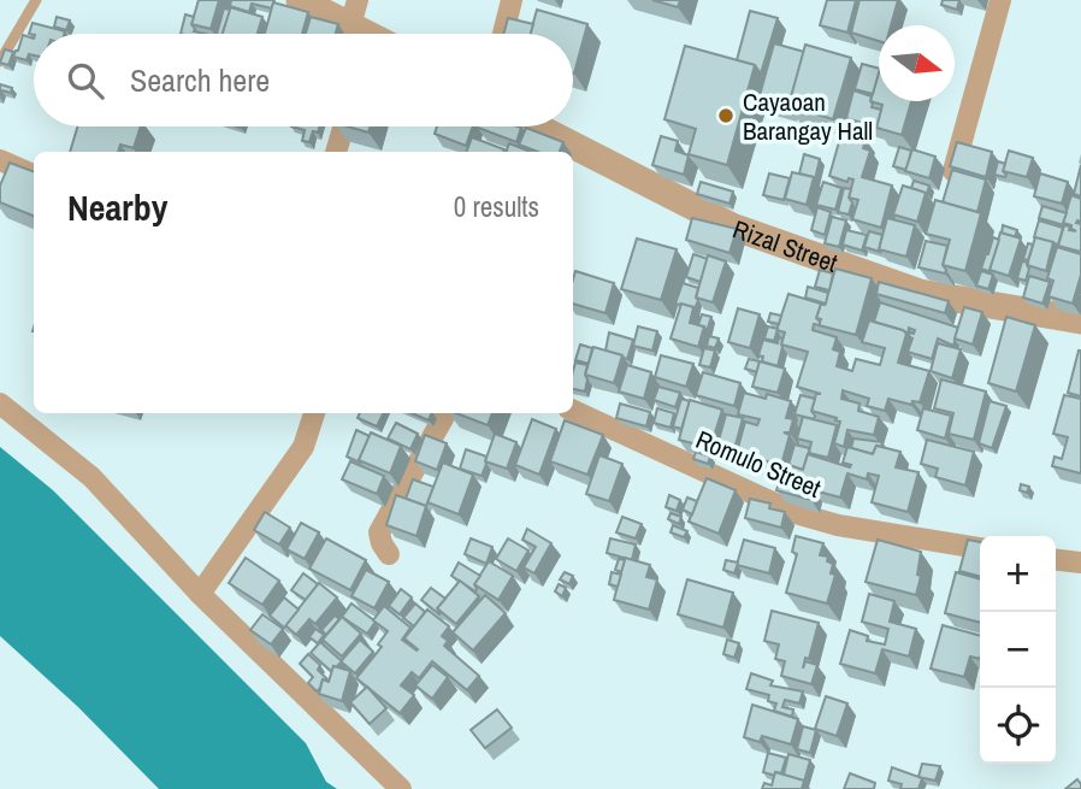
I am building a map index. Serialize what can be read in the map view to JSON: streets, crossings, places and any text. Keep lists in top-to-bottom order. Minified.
{"streets":{"street":["Rizal Street","Romulo Street"]},"places":["Cayaoan Barangay Hall"],"north":"right","page":{"search":"Search here","heading":["Nearby","0 results"],"map_buttons":["+","−"]}}
